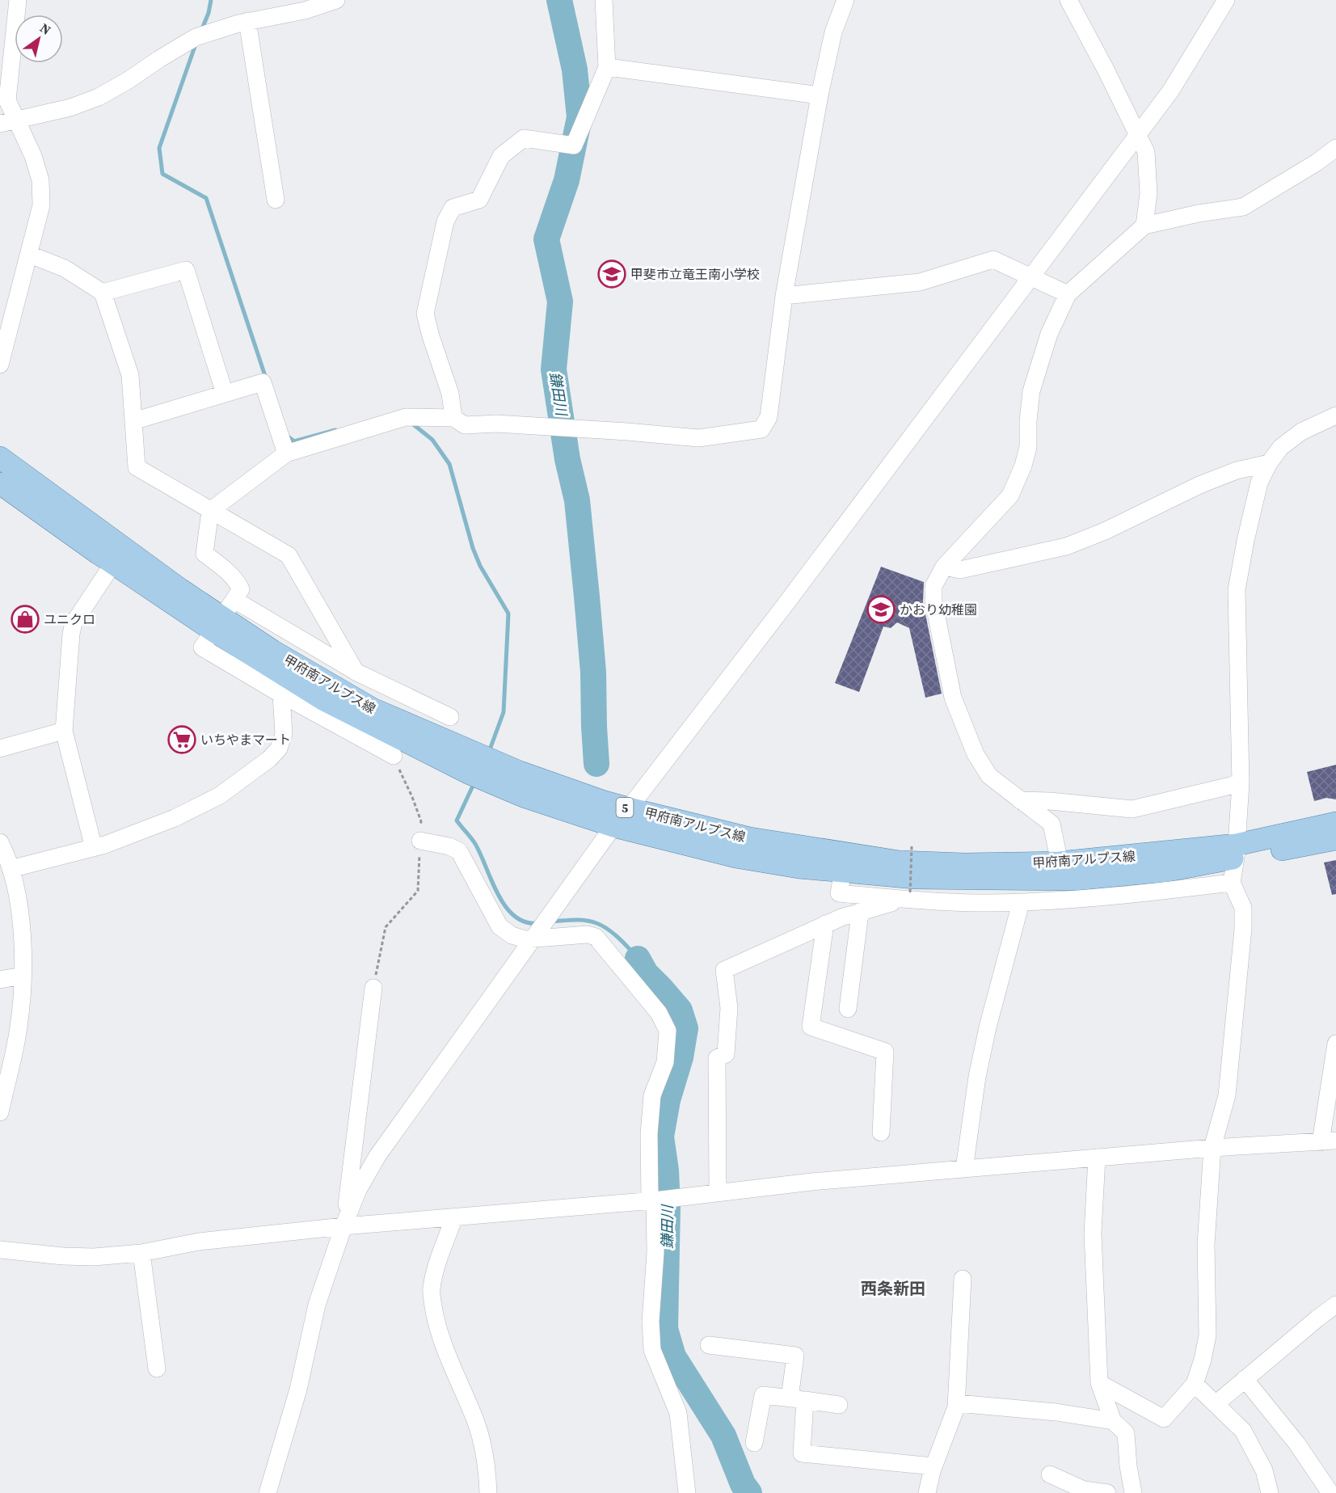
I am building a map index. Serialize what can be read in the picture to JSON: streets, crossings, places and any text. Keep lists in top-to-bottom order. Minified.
{"streets":{"main road":["甲府南アルプス線","5"]},"districts":["西条新田"],"water":["鎌田川"],"places":{"school or university":["甲斐市立竜王南小学校","かおり幼稚園"],"shop":["ユニクロ"],"supermarket":["いちやまマート"]},"north":"top right"}
